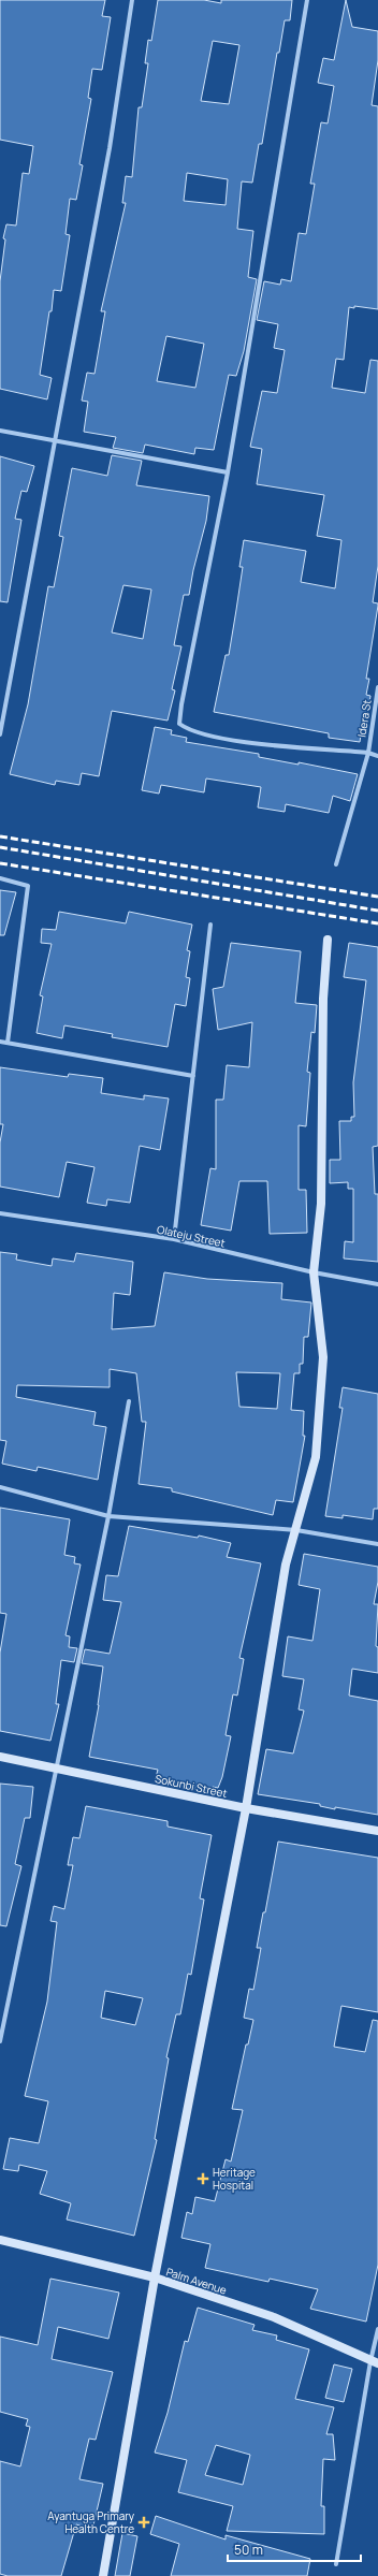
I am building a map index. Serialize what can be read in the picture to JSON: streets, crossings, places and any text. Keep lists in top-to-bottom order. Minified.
{"streets":{"street":["Idera St","Olateju Street","Sokunbi Street","Palm Avenue"]},"places":{"health":["Heritage Hospital","Ayantuga Primary Health Centre"]},"scale_bar":"50 m"}
